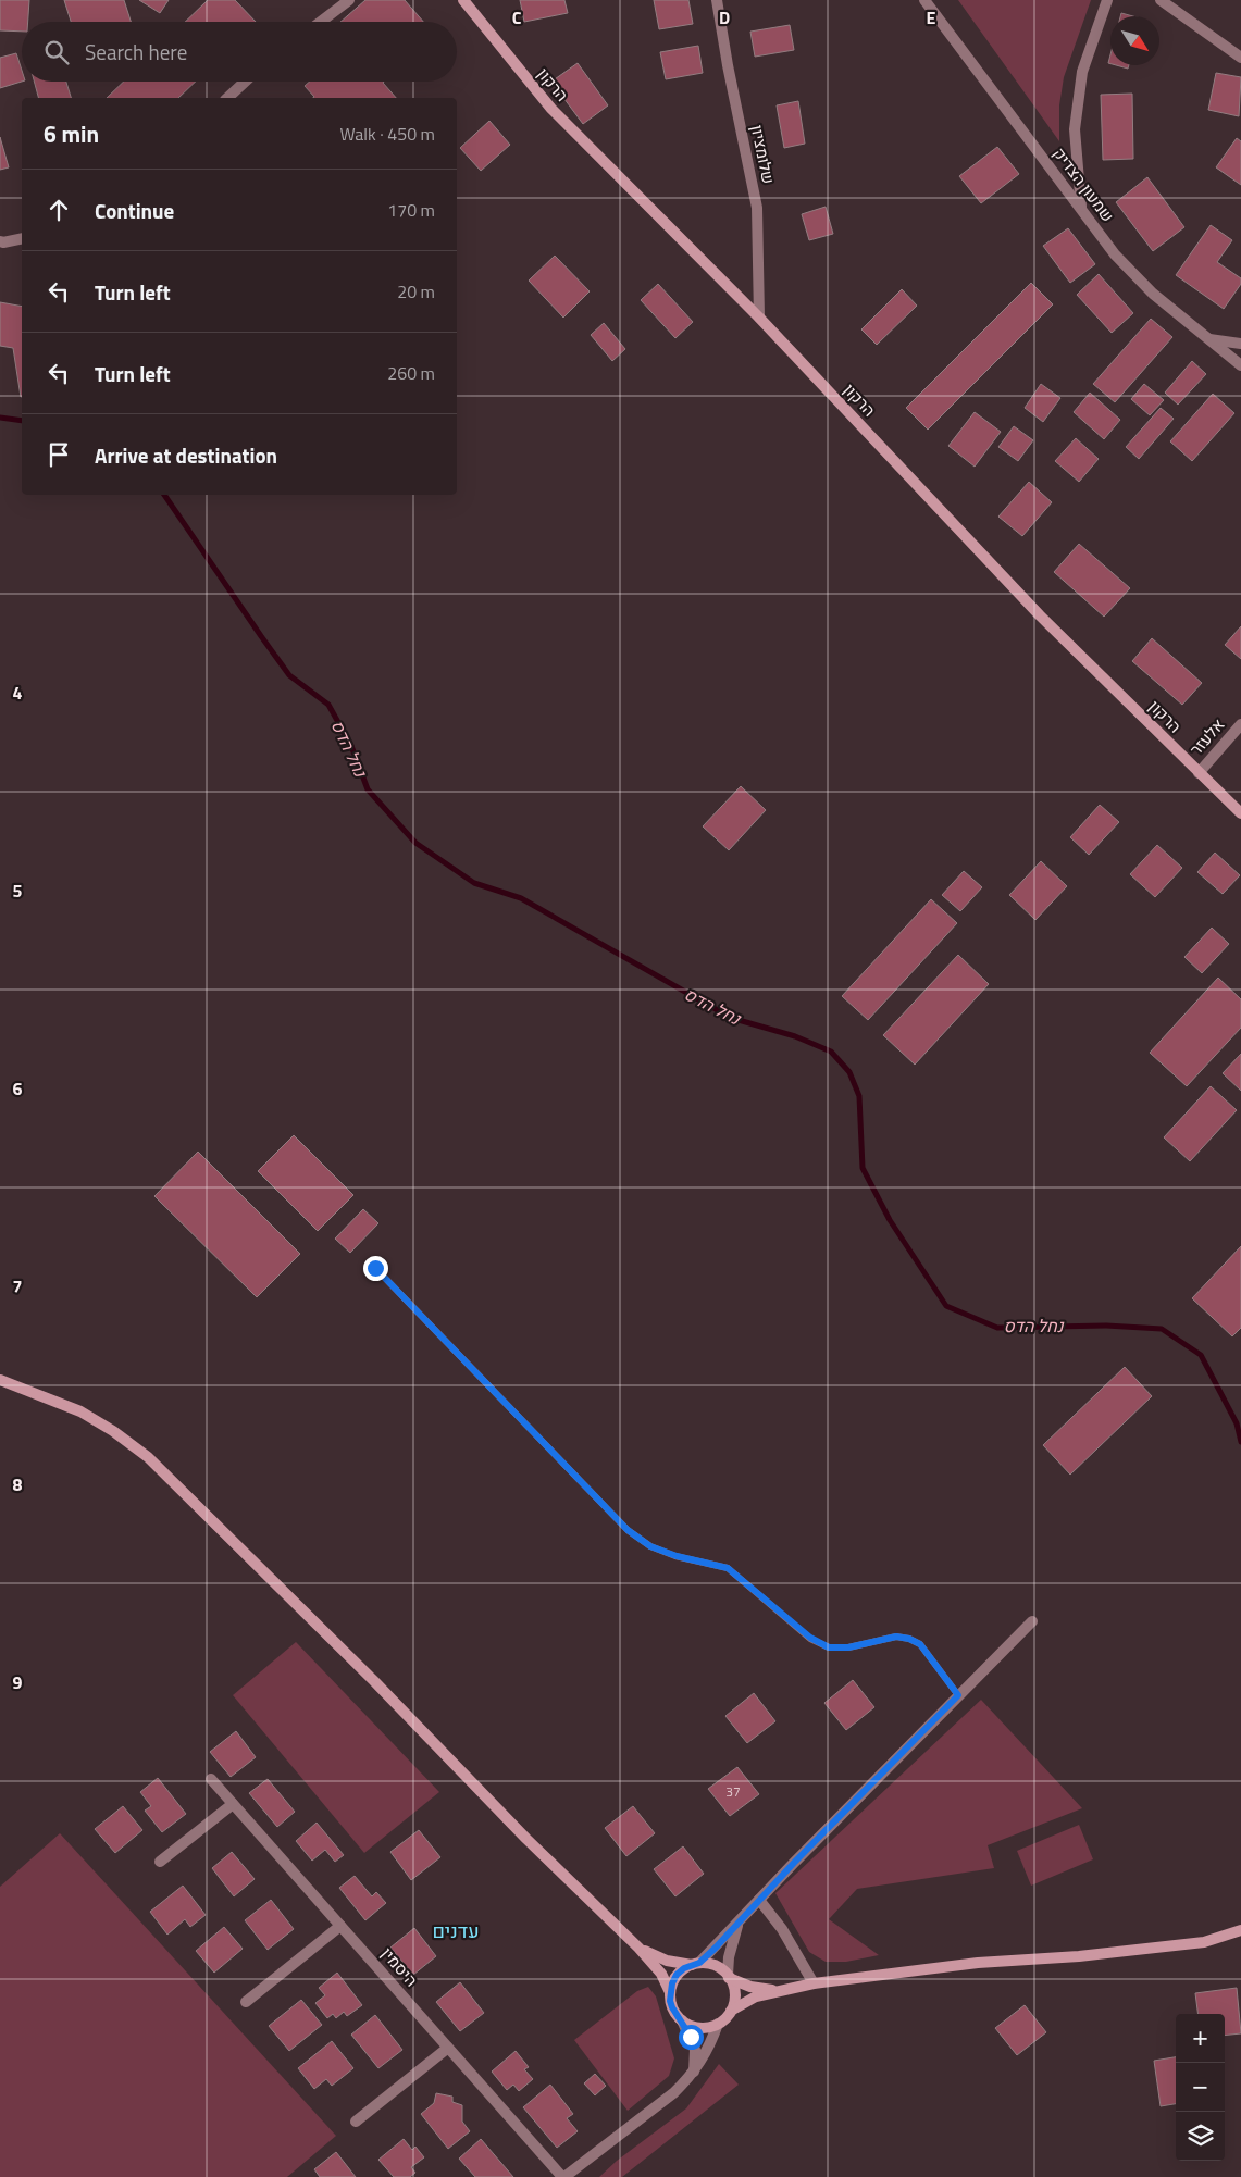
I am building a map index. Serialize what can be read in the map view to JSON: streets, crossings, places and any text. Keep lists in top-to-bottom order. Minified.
{"streets":{"street":["הרקון","שלומציון","שמעון הצדיק","אלעזר","היסמין"]},"crossings":[["הרקון","שלומציון"],["הרקון","אלעזר"]],"districts":["עדנים"],"water":["נחל הדס"],"house_numbers":["37"],"north":"bottom right","page":{"search":"Search here","heading":["6 min","Walk · 450 m"],"list":[["Continue","170 m"],["Turn left","20 m"],["Turn left","260 m"],"Arrive at destination"],"map_buttons":["+","−"]},"grid":{"columns":["C","D","E"],"rows":["4","5","6","7","8","9"]}}
